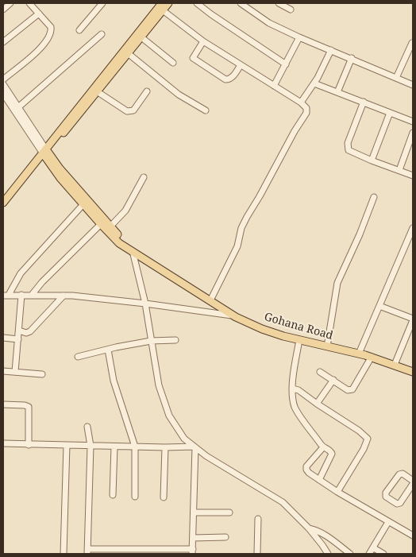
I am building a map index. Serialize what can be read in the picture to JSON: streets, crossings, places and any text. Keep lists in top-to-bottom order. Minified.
{"streets":{"main road":["Gohana Road"]}}
